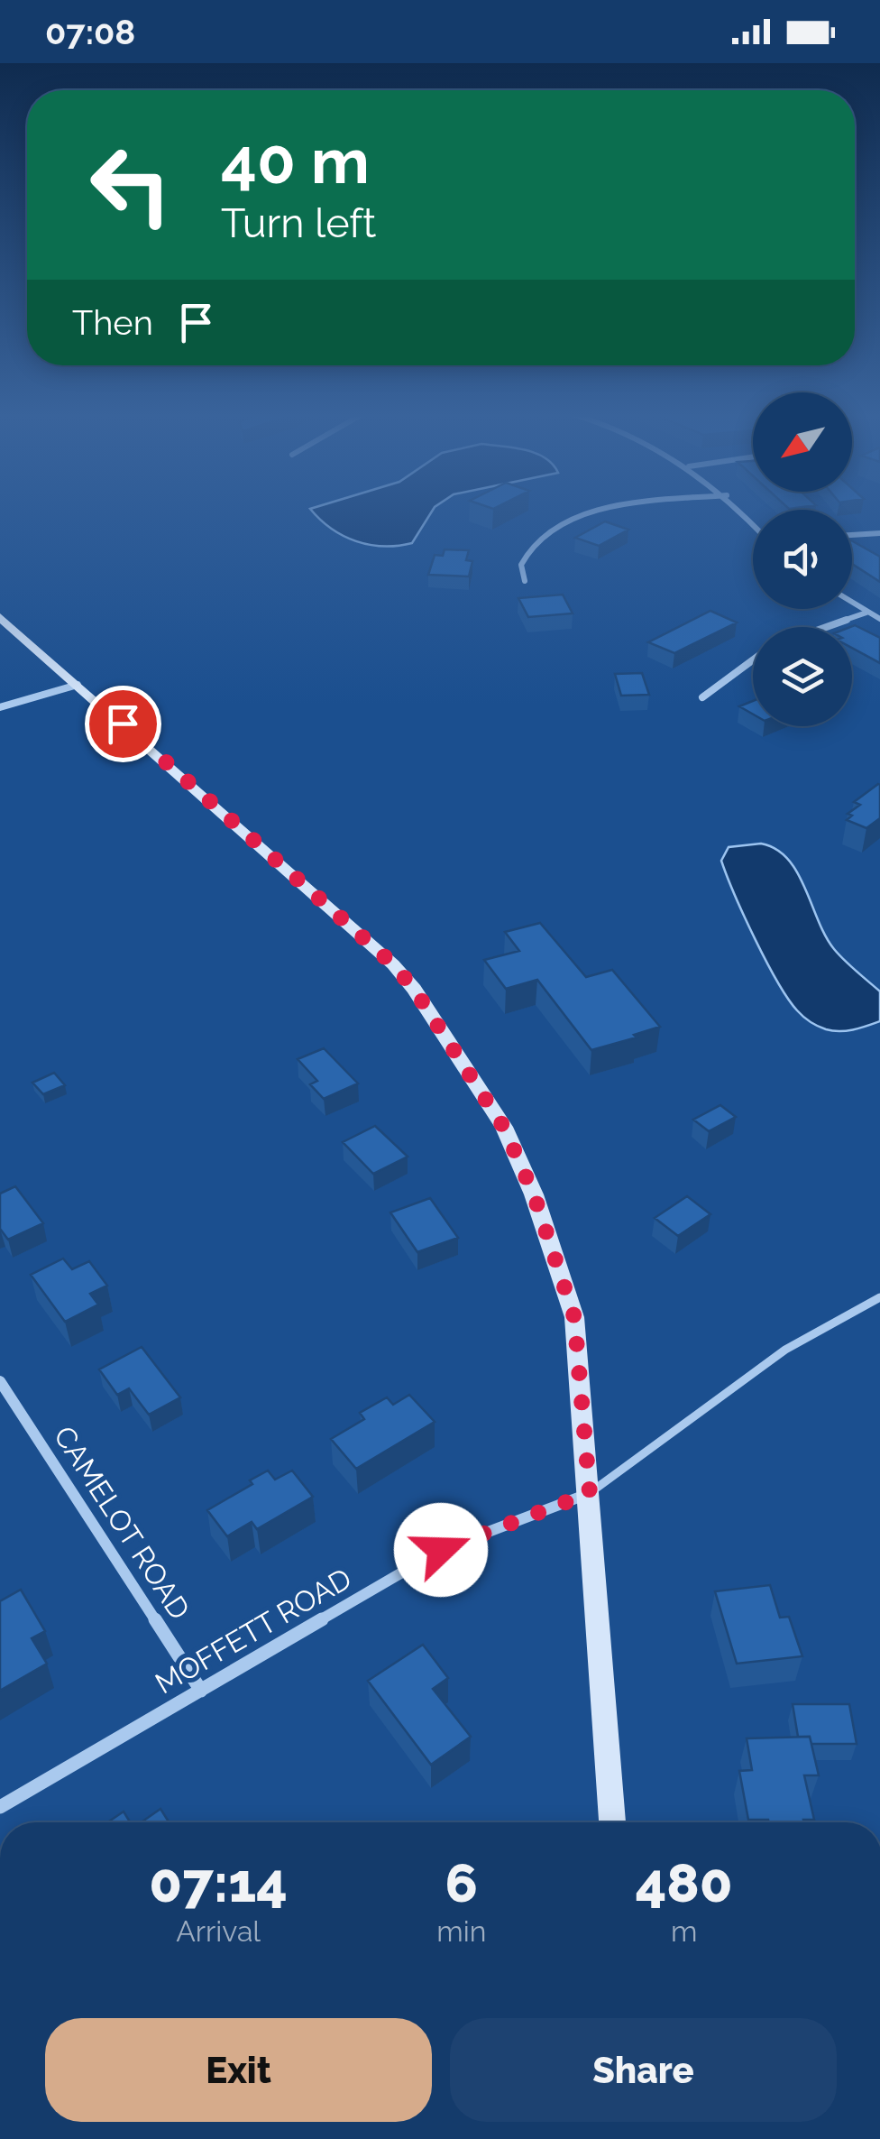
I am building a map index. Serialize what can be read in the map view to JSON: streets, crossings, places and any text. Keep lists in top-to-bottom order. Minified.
{"streets":{"street":["CAMELOT ROAD","MOFFETT ROAD"]},"crossings":[["CAMELOT ROAD","MOFFETT ROAD"]],"north":"bottom left","page":{"status":"07:08","turn":["40 m","Turn left"],"then":"Then","eta":["07:14","Arrival","6","min","480","m"],"buttons":["Exit","Share"]}}
